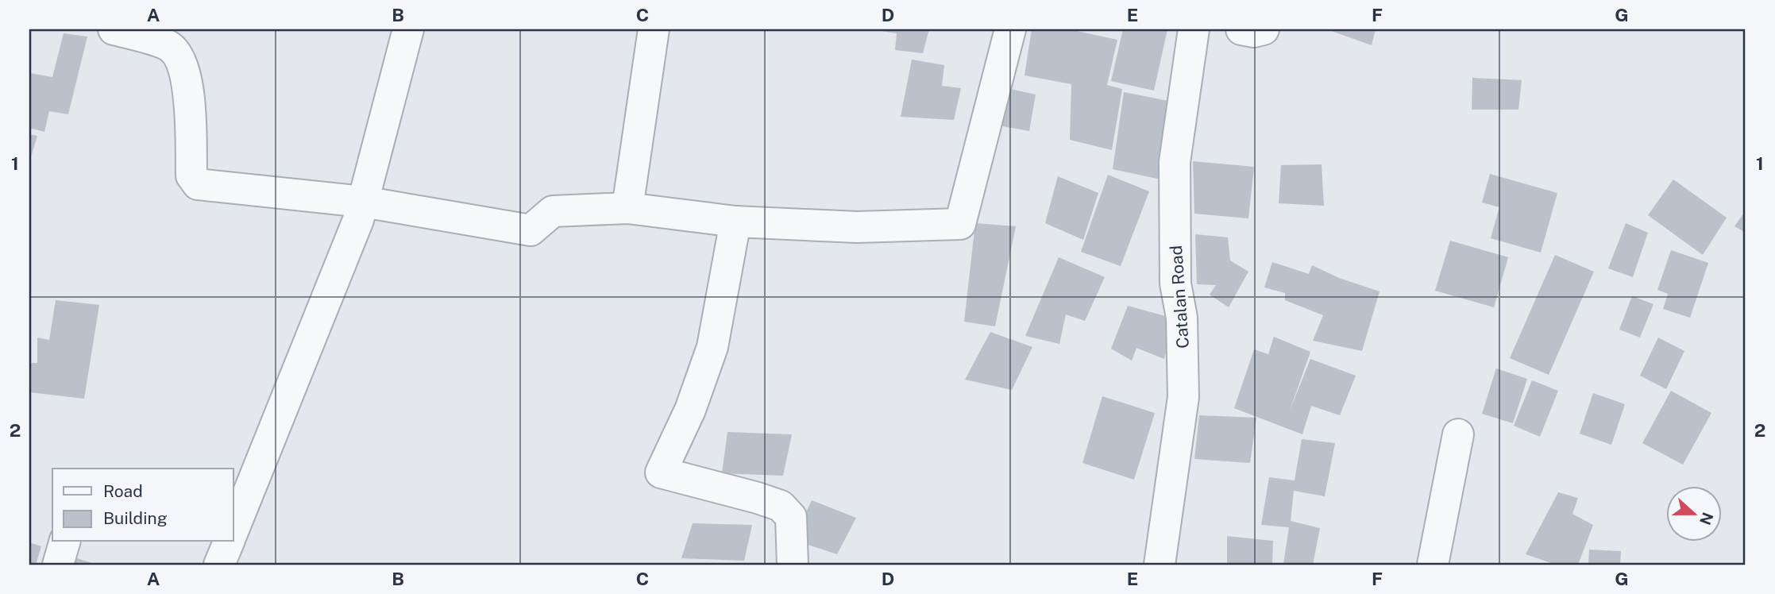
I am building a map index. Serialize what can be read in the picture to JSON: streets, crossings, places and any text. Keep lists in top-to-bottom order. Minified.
{"streets":{"street":["Catalan Road"]},"legend":["Road","Building"],"north":"right","grid":{"columns":["A","B","C","D","E","F","G"],"rows":["1","2"]}}
